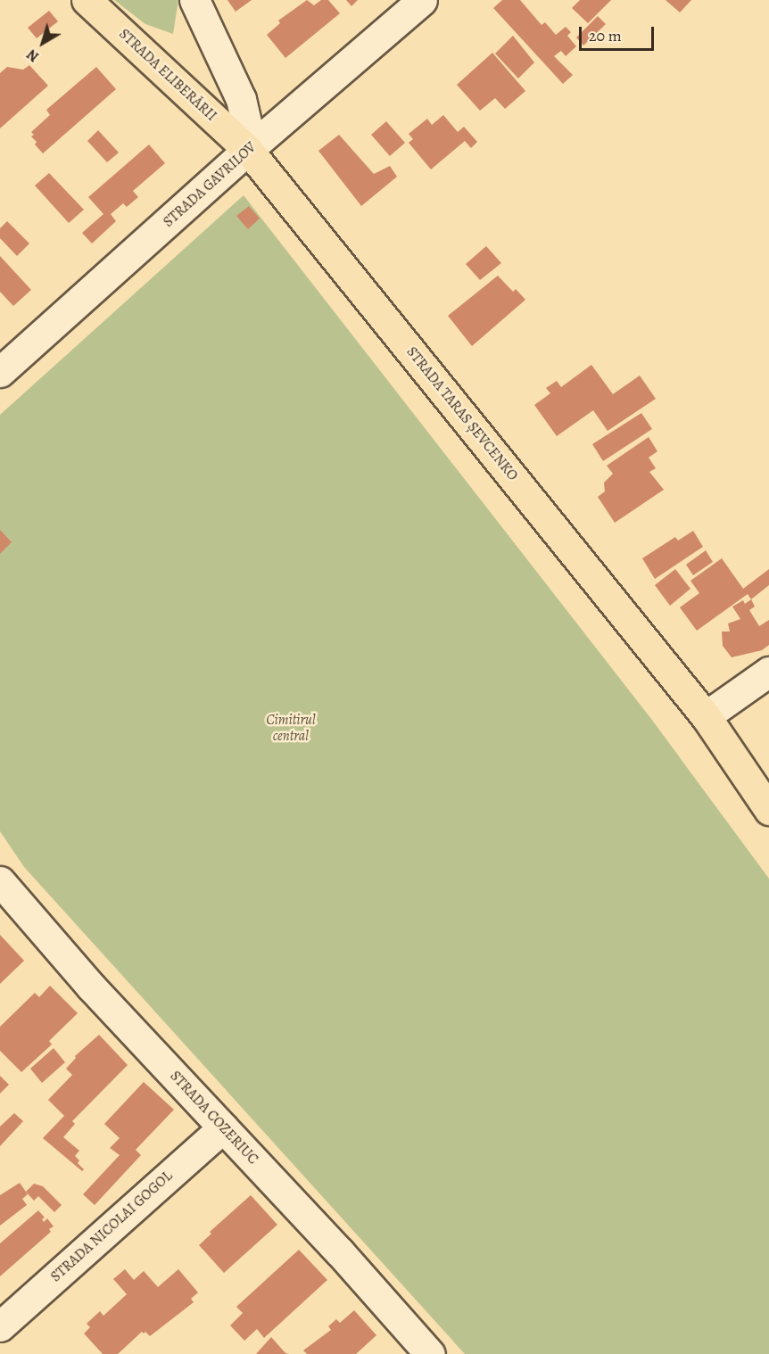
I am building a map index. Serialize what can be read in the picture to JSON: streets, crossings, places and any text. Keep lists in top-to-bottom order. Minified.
{"streets":{"main road":["STRADA ELIBERĂRII","STRADA TARAS ȘEVCENKO"],"street":["STRADA GAVRILOV","STRADA COZERIUC","STRADA NICOLAI GOGOL"]},"crossings":[["STRADA ELIBERĂRII","STRADA GAVRILOV"],["STRADA ELIBERĂRII","STRADA TARAS ȘEVCENKO"],["STRADA GAVRILOV","STRADA TARAS ȘEVCENKO"],["STRADA COZERIUC","STRADA NICOLAI GOGOL"]],"parks":["Cimitirul central"],"scale_bar":"20 m","north":"bottom left"}
